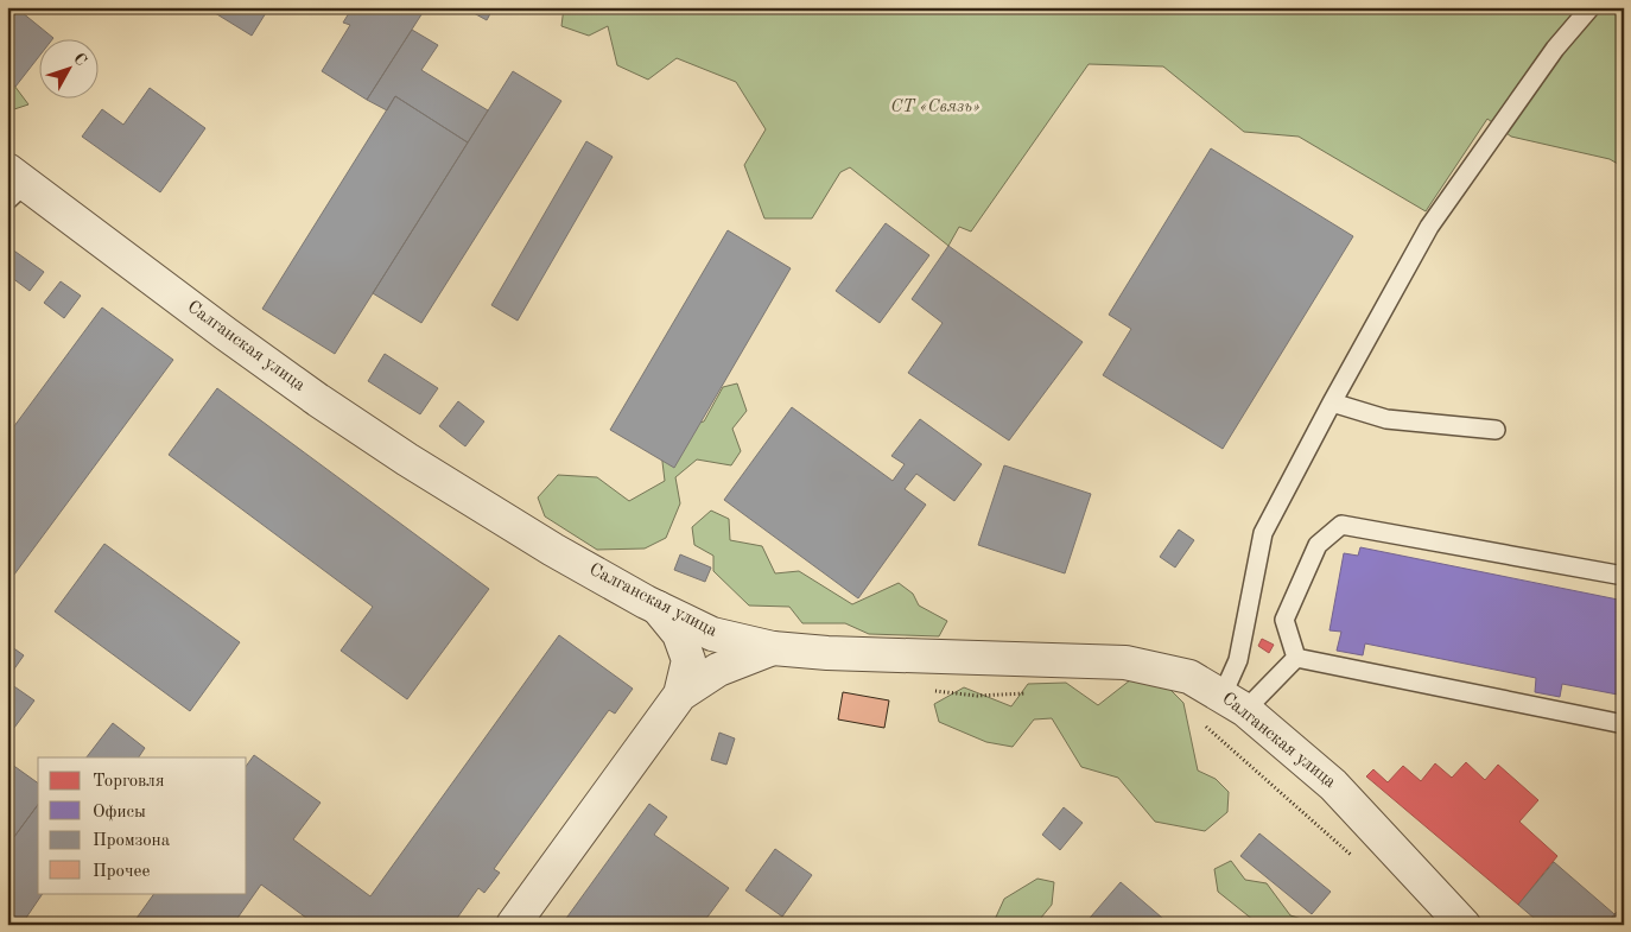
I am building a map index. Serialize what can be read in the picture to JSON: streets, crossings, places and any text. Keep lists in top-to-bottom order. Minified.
{"streets":{"street":["Салганская улица"]},"parks":["СТ «Связь»"],"legend":["Торговля","Офисы","Промзона","Прочее"],"north":"top right"}
